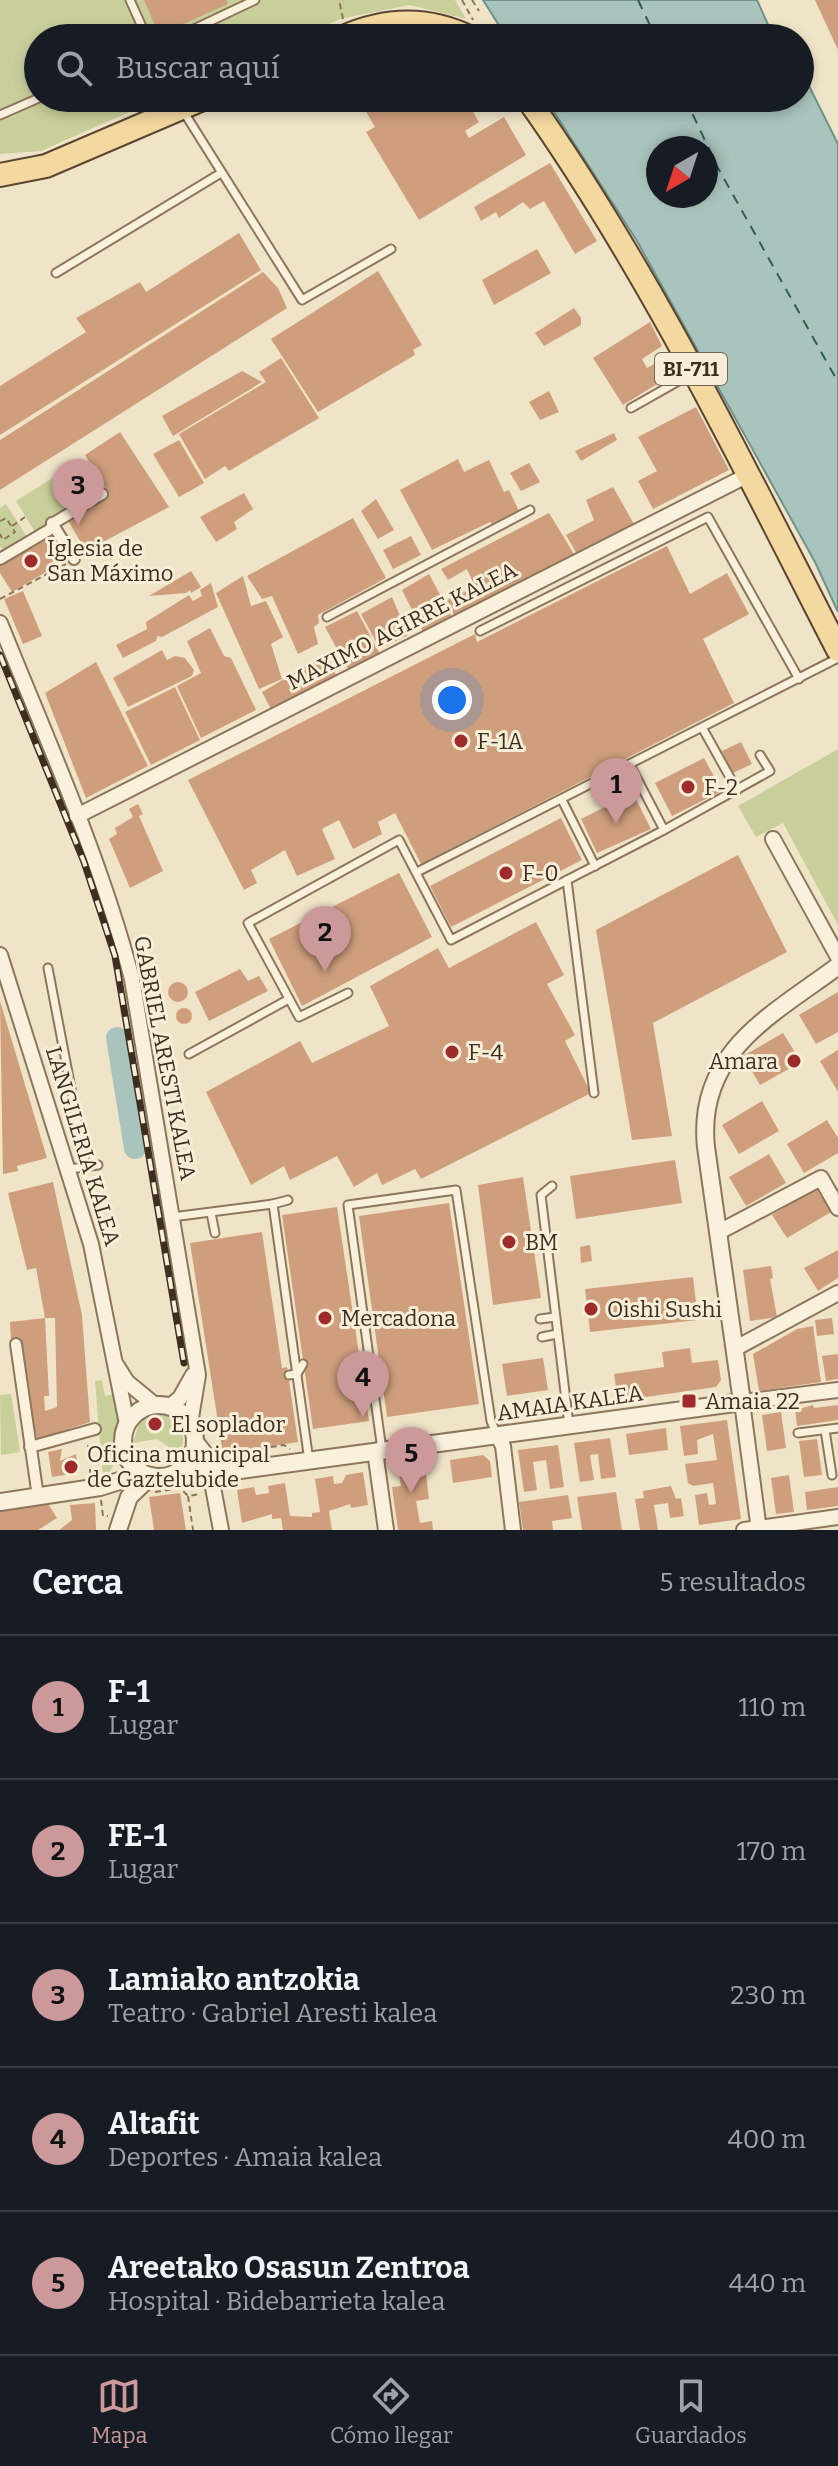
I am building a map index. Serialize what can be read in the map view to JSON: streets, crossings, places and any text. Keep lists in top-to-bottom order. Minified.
{"streets":{"main road":["BI-711"],"street":["MAXIMO AGIRRE KALEA","GABRIEL ARESTI KALEA","LANGILERIA KALEA","AMAIA KALEA"]},"crossings":[["BI-711","MAXIMO AGIRRE KALEA"],["MAXIMO AGIRRE KALEA","GABRIEL ARESTI KALEA"],["GABRIEL ARESTI KALEA","LANGILERIA KALEA"],["GABRIEL ARESTI KALEA","AMAIA KALEA"],["LANGILERIA KALEA","AMAIA KALEA"]],"places":{"other":["Iglesia de San Máximo","F-1A","F-2","F-0","F-4","Amara","BM","Oishi Sushi","Mercadona","El soplador","Oficina municipal de Gaztelubide"],"transit":["Amaia 22"]},"north":"bottom left","page":{"search":"Buscar aquí","pins":["3","1","2","4","5"],"heading":["Cerca","5 resultados"],"list":[{"mark":"1","name":"F-1","note":"Lugar","value":"110 m"},{"mark":"2","name":"FE-1","note":"Lugar","value":"170 m"},{"mark":"3","name":"Lamiako antzokia","note":"Teatro · Gabriel Aresti kalea","value":"230 m"},{"mark":"4","name":"Altafit","note":"Deportes · Amaia kalea","value":"400 m"},{"mark":"5","name":"Areetako Osasun Zentroa","note":"Hospital · Bidebarrieta kalea","value":"440 m"}],"nav":["Mapa","Cómo llegar","Guardados"]}}
